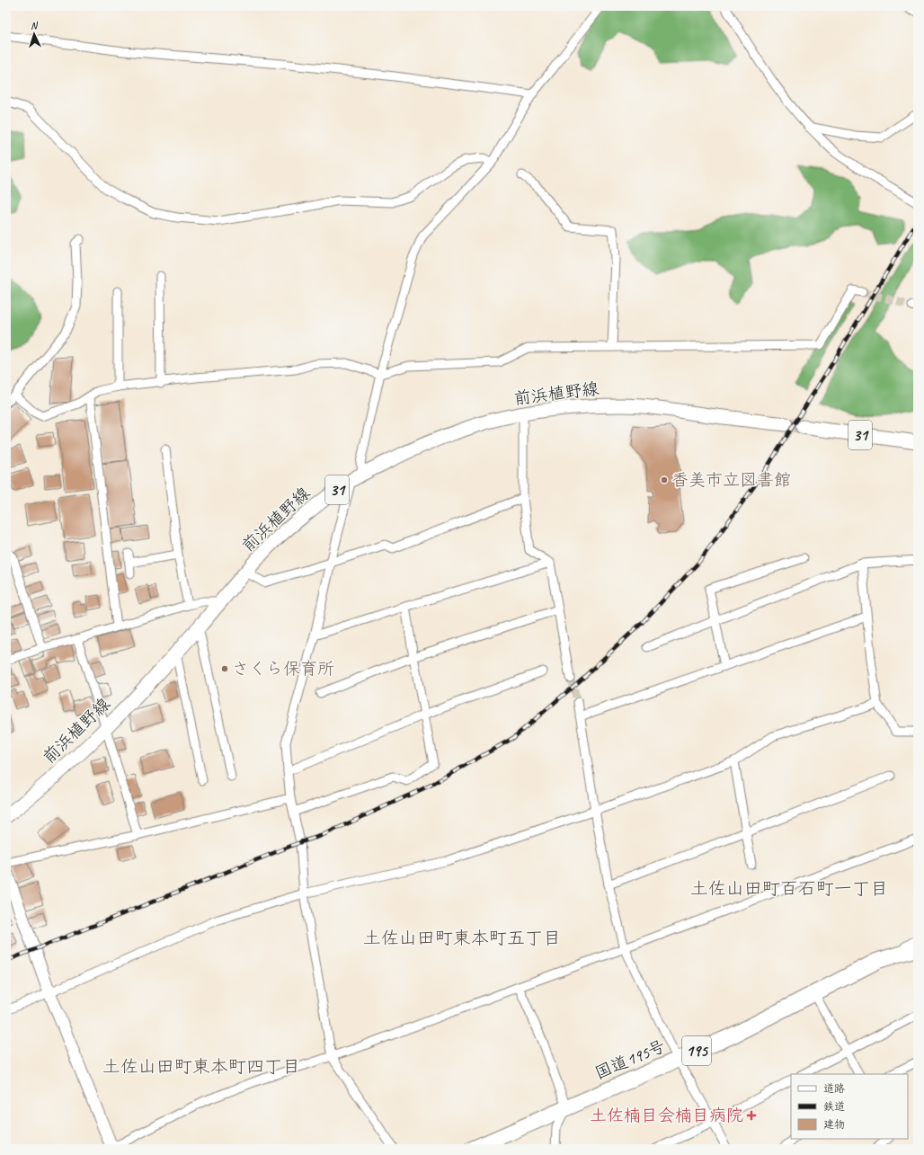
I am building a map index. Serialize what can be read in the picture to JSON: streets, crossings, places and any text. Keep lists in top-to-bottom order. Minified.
{"streets":{"highway":["195","国道195号"],"main road":["前浜植野線","31"]},"districts":["土佐山田町百石町一丁目","土佐山田町東本町五丁目","土佐山田町東本町四丁目"],"places":{"other":["香美市立図書館","さくら保育所"],"health":["土佐楠目会楠目病院"]},"legend":["道路","鉄道","建物"],"north":"top"}
